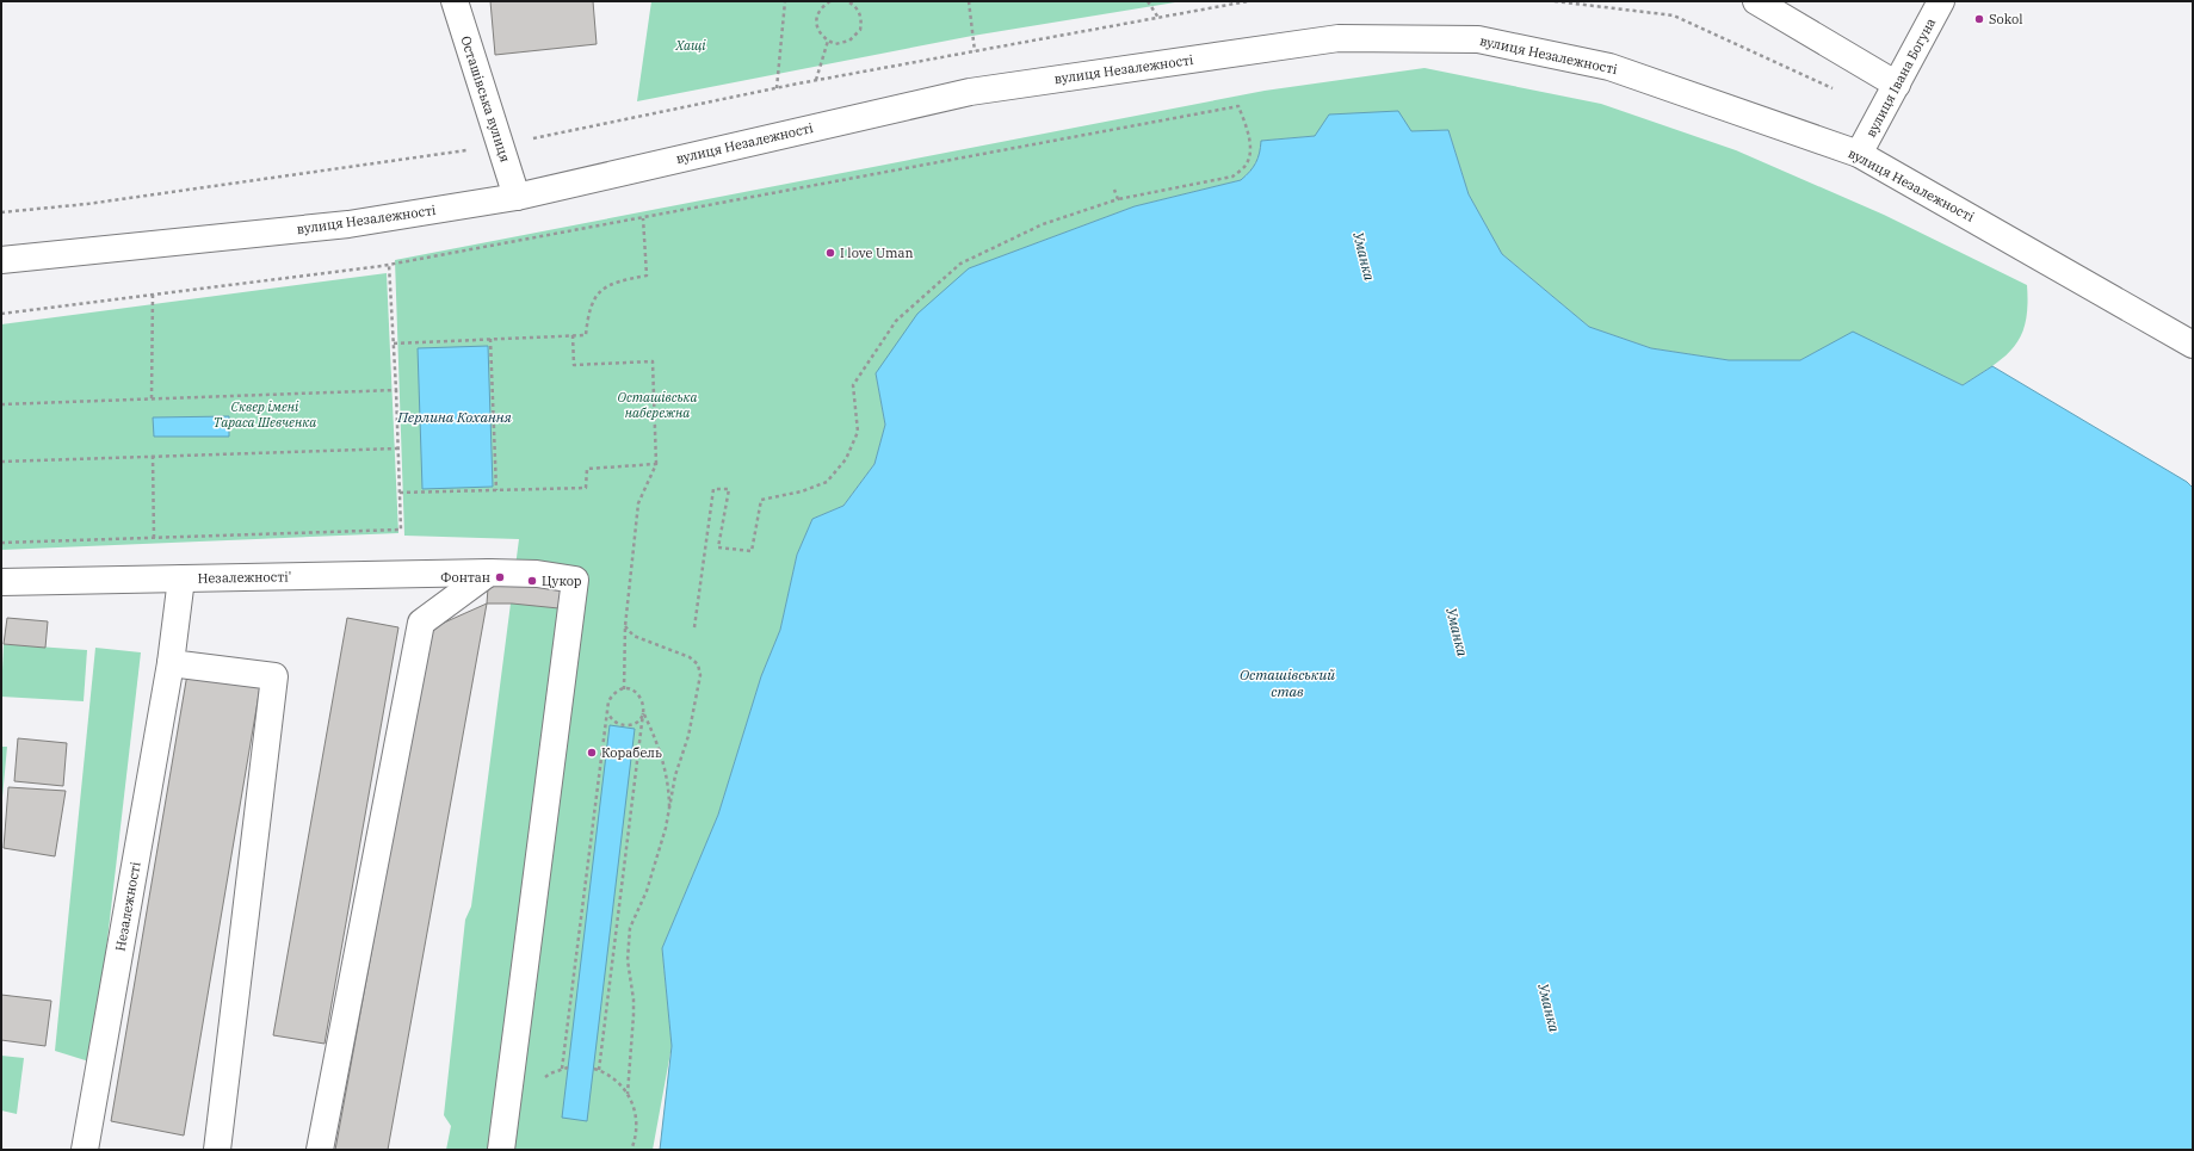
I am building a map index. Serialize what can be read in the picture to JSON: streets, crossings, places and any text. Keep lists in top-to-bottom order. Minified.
{"streets":{"street":["вулиця Незалежності","вулиця Івана Богуна","Осташівська вулиця","Незалежності'","Незалежності"]},"crossings":[["вулиця Незалежності","вулиця Івана Богуна"],["вулиця Незалежності","Осташівська вулиця"],["Незалежності'","Незалежності"]],"water":["Уманка","Перлина Кохання","Осташівський став"],"parks":["Хащі","Осташівська набережна","Сквер імені Тараса Шевченка"],"places":["Sokol","I love Uman","Фонтан","Цукор","Корабель"]}
